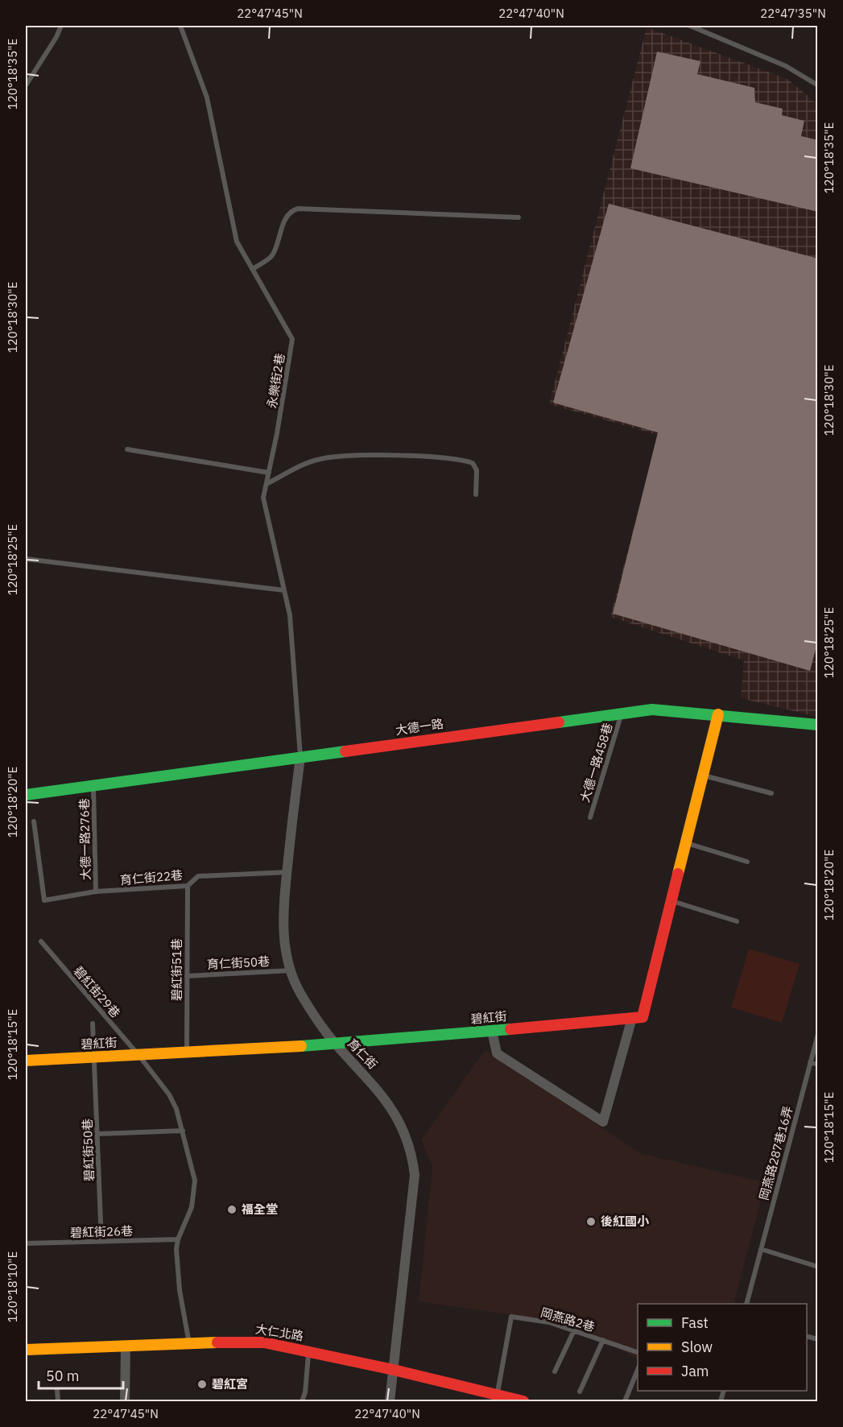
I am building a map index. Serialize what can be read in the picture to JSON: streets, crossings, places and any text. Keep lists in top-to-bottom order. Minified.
{"streets":{"street":["大德一路","碧紅街","育仁街","大仁北路"],"lane":["永樂街2巷","大德一路458巷","大德一路276巷","育仁街22巷","育仁街50巷","碧紅街51巷","碧紅街29巷","碧紅街50巷","岡燕路287巷16弄","碧紅街26巷","岡燕路2巷"]},"crossings":[["永樂街2巷","大德一路"],["永樂街2巷","育仁街"],["大德一路","大德一路458巷"],["大德一路","大德一路276巷"],["大德一路","育仁街"],["大德一路276巷","育仁街22巷"],["育仁街22巷","碧紅街51巷"],["育仁街22巷","育仁街"],["育仁街50巷","碧紅街51巷"],["育仁街50巷","育仁街"],["碧紅街51巷","碧紅街"],["碧紅街29巷","碧紅街"],["碧紅街29巷","碧紅街26巷"],["碧紅街","育仁街"],["碧紅街","碧紅街50巷"],["育仁街","大仁北路"],["碧紅街50巷","碧紅街26巷"],["岡燕路2巷","大仁北路"]],"places":["福全堂","後紅國小","碧紅宮"],"legend":["Fast","Slow","Jam"],"scale_bar":"50 m","coordinates":["22°47'45\"N","22°47'40\"N","22°47'35\"N","120°18'35\"E","120°18'30\"E","120°18'25\"E","120°18'20\"E","120°18'15\"E","120°18'10\"E"]}
